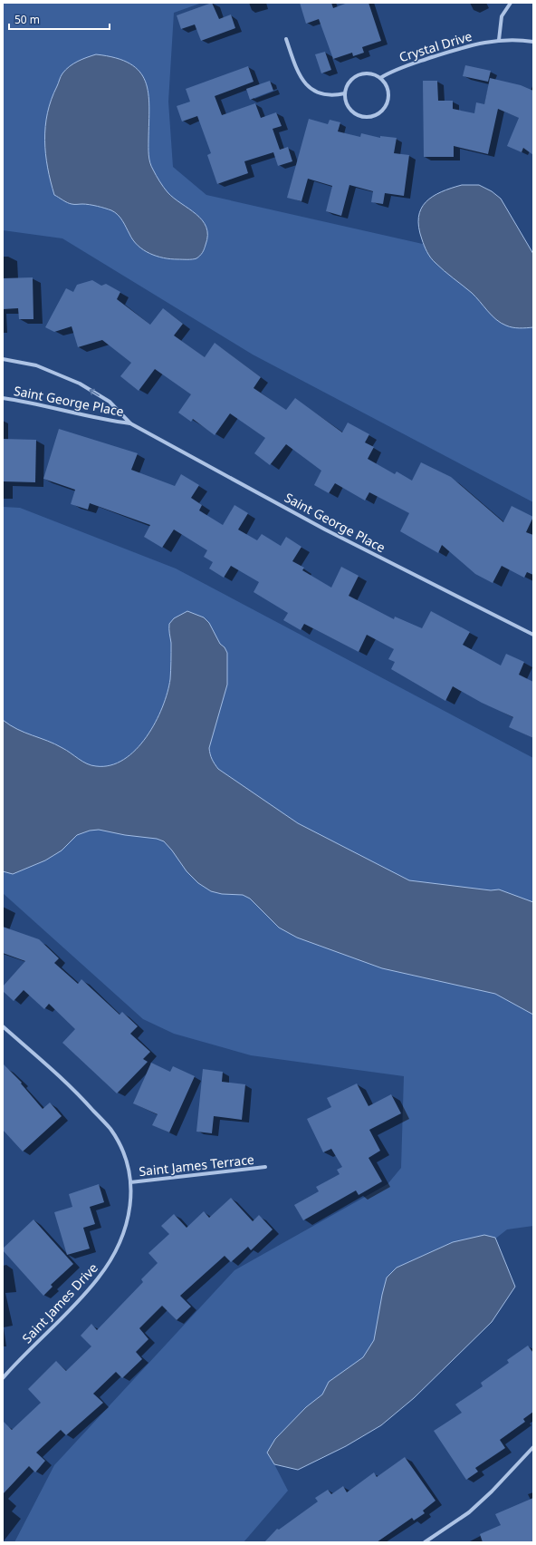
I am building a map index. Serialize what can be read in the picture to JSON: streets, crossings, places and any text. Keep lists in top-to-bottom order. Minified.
{"streets":{"street":["Crystal Drive","Saint George Place","Saint James Terrace","Saint James Drive"]},"crossings":[["Saint James Terrace","Saint James Drive"]],"scale_bar":"50 m"}
